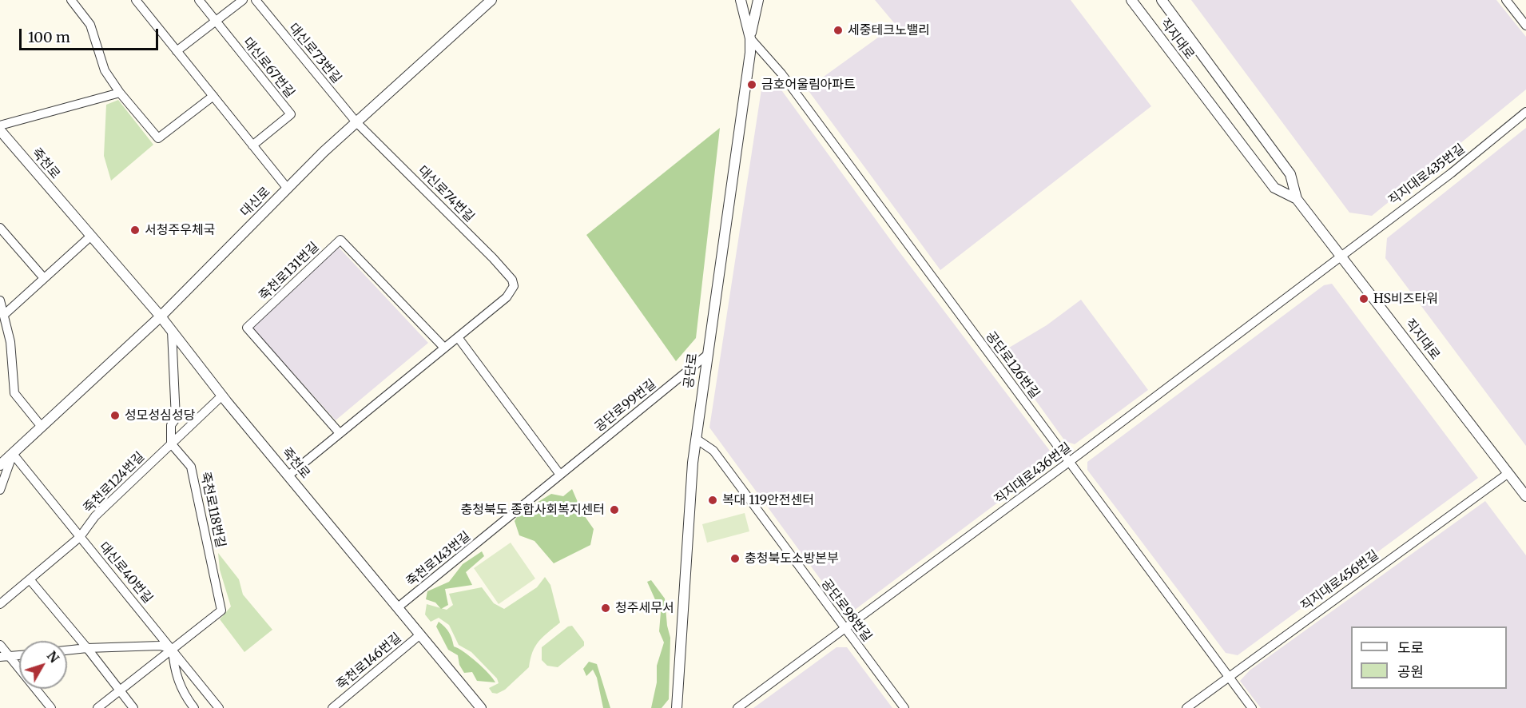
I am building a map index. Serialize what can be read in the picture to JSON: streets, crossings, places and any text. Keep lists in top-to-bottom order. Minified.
{"streets":{"street":["직지대로","대신로73번길","대신로67번길","죽천로","직지대로435번길","대신로74번길","대신로","죽천로131번길","공단로126번길","공단로","공단로99번길","직지대로436번길","죽천로124번길","죽천로118번길","죽천로143번길","대신로40번길","직지대로456번길","공단로98번길","죽천로146번길"]},"crossings":[["직지대로","직지대로435번길"],["직지대로","직지대로436번길"],["직지대로","직지대로456번길"],["대신로73번길","대신로74번길"],["대신로73번길","대신로"],["죽천로","대신로"],["죽천로","죽천로124번길"],["죽천로","죽천로143번길"],["죽천로","죽천로146번길"],["직지대로435번길","직지대로436번길"],["대신로74번길","대신로"],["대신로","대신로40번길"],["공단로126번길","공단로"],["공단로126번길","직지대로436번길"],["공단로126번길","직지대로456번길"],["공단로","공단로99번길"],["공단로","공단로98번길"],["공단로99번길","죽천로143번길"],["직지대로436번길","공단로98번길"],["죽천로124번길","죽천로118번길"],["죽천로124번길","대신로40번길"],["죽천로118번길","대신로40번길"]],"places":["세중테크노밸리","금호어울림아파트","서청주우체국","HS비즈타워","성모성심성당","복대 119안전센터","충청북도 종합사회복지센터","충청북도소방본부","청주세무서"],"legend":["도로","공원"],"scale_bar":"100 m","north":"top right"}
